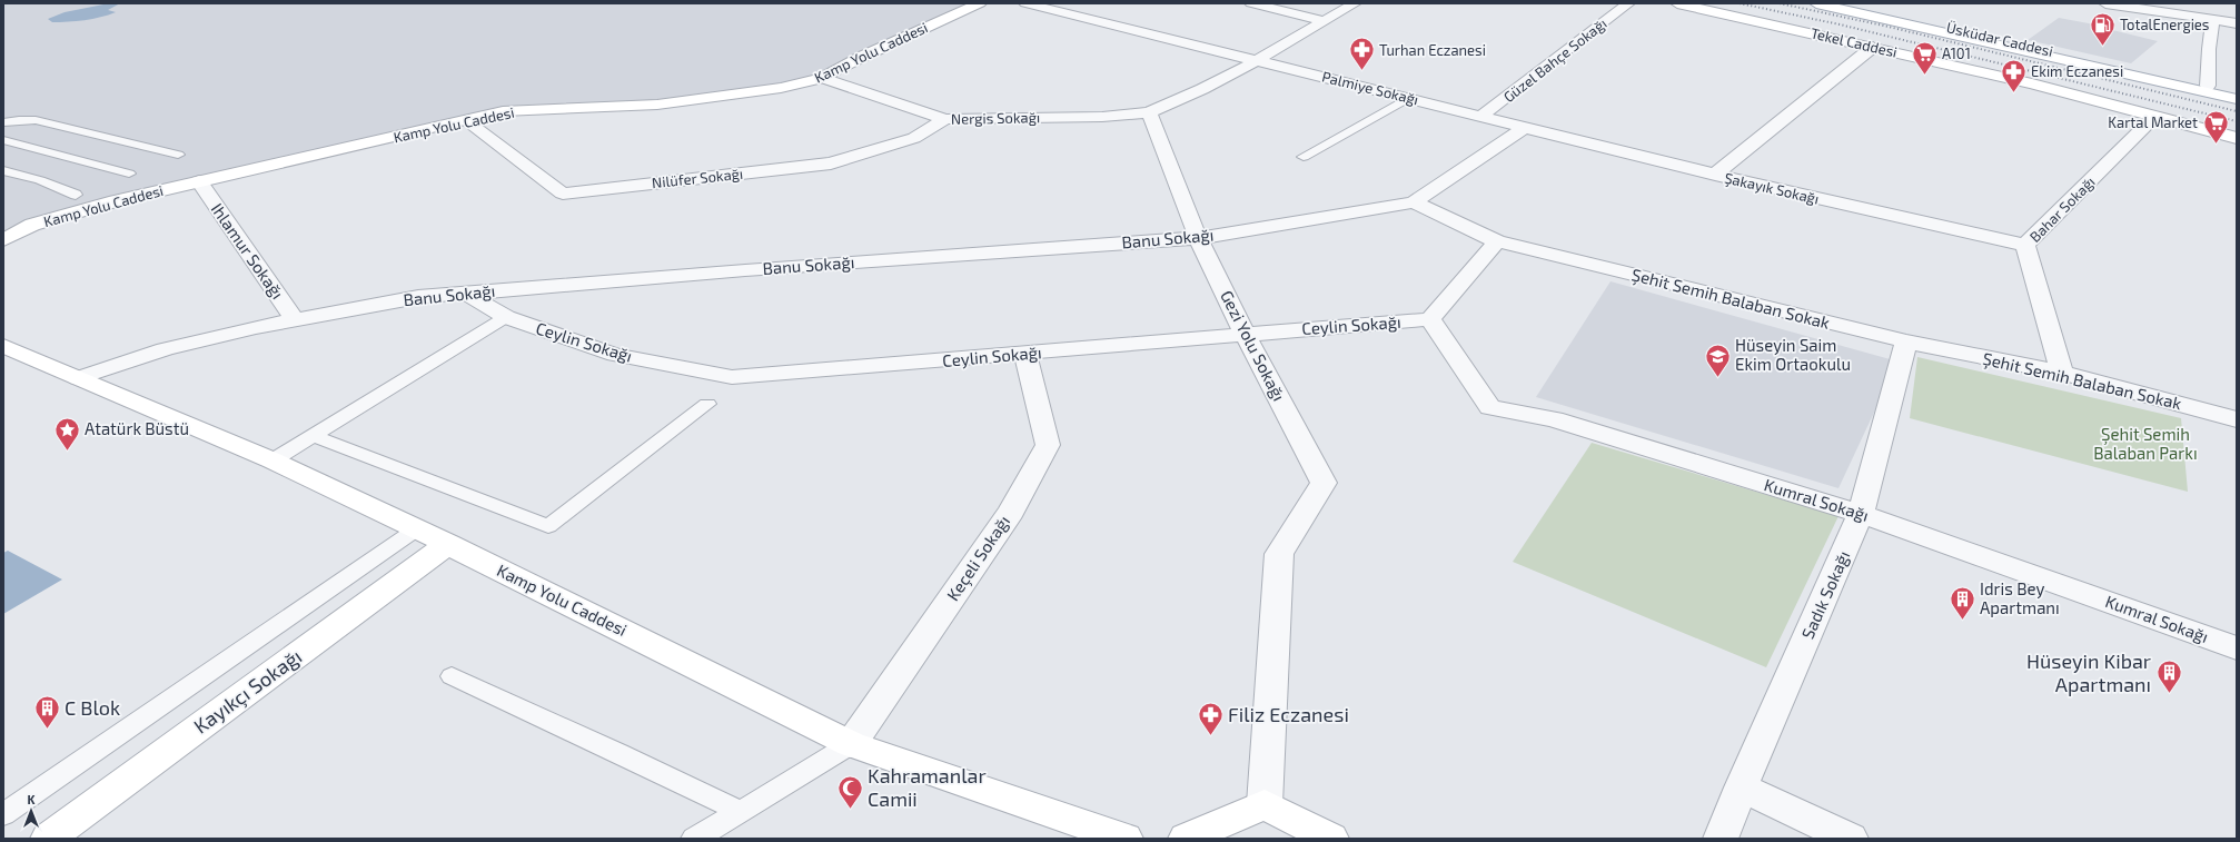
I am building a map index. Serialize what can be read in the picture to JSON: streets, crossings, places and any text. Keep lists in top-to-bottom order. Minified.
{"streets":{"street":["Üsküdar Caddesi","Tekel Caddesi","Kamp Yolu Caddesi","Güzel Bahçe Sokağı","Palmiye Sokağı","Nergis Sokağı","Nilüfer Sokağı","Şakayık Sokağı","Bahar Sokağı","Banu Sokağı","Ihlamur Sokağı","Şehit Semih Balaban Sokak","Ceylin Sokağı","Gezi Yolu Sokağı","Kumral Sokağı","Keçeli Sokağı","Sadık Sokağı","Kayıkçı Sokağı"]},"crossings":[["Tekel Caddesi","Şakayık Sokağı"],["Tekel Caddesi","Bahar Sokağı"],["Kamp Yolu Caddesi","Nergis Sokağı"],["Kamp Yolu Caddesi","Nilüfer Sokağı"],["Kamp Yolu Caddesi","Banu Sokağı"],["Kamp Yolu Caddesi","Ihlamur Sokağı"],["Kamp Yolu Caddesi","Keçeli Sokağı"],["Kamp Yolu Caddesi","Kayıkçı Sokağı"],["Güzel Bahçe Sokağı","Palmiye Sokağı"],["Palmiye Sokağı","Şakayık Sokağı"],["Palmiye Sokağı","Banu Sokağı"],["Nergis Sokağı","Nilüfer Sokağı"],["Nergis Sokağı","Gezi Yolu Sokağı"],["Şakayık Sokağı","Bahar Sokağı"],["Bahar Sokağı","Şehit Semih Balaban Sokak"],["Banu Sokağı","Ihlamur Sokağı"],["Banu Sokağı","Şehit Semih Balaban Sokak"],["Banu Sokağı","Ceylin Sokağı"],["Banu Sokağı","Gezi Yolu Sokağı"],["Şehit Semih Balaban Sokak","Sadık Sokağı"],["Ceylin Sokağı","Gezi Yolu Sokağı"],["Ceylin Sokağı","Kumral Sokağı"],["Ceylin Sokağı","Keçeli Sokağı"],["Kumral Sokağı","Sadık Sokağı"]],"parks":["Şehit Semih Balaban Parkı"],"places":{"fuel station":["TotalEnergies"],"pharmacy":["Turhan Eczanesi","Ekim Eczanesi","Filiz Eczanesi"],"supermarket":["A101","Kartal Market"],"school or university":["Hüseyin Saim Ekim Ortaokulu"],"place":["Atatürk Büstü"],"building":["Idris Bey Apartmanı","Hüseyin Kibar Apartmanı","C Blok"],"mosque":["Kahramanlar Camii"]},"north":"top"}
